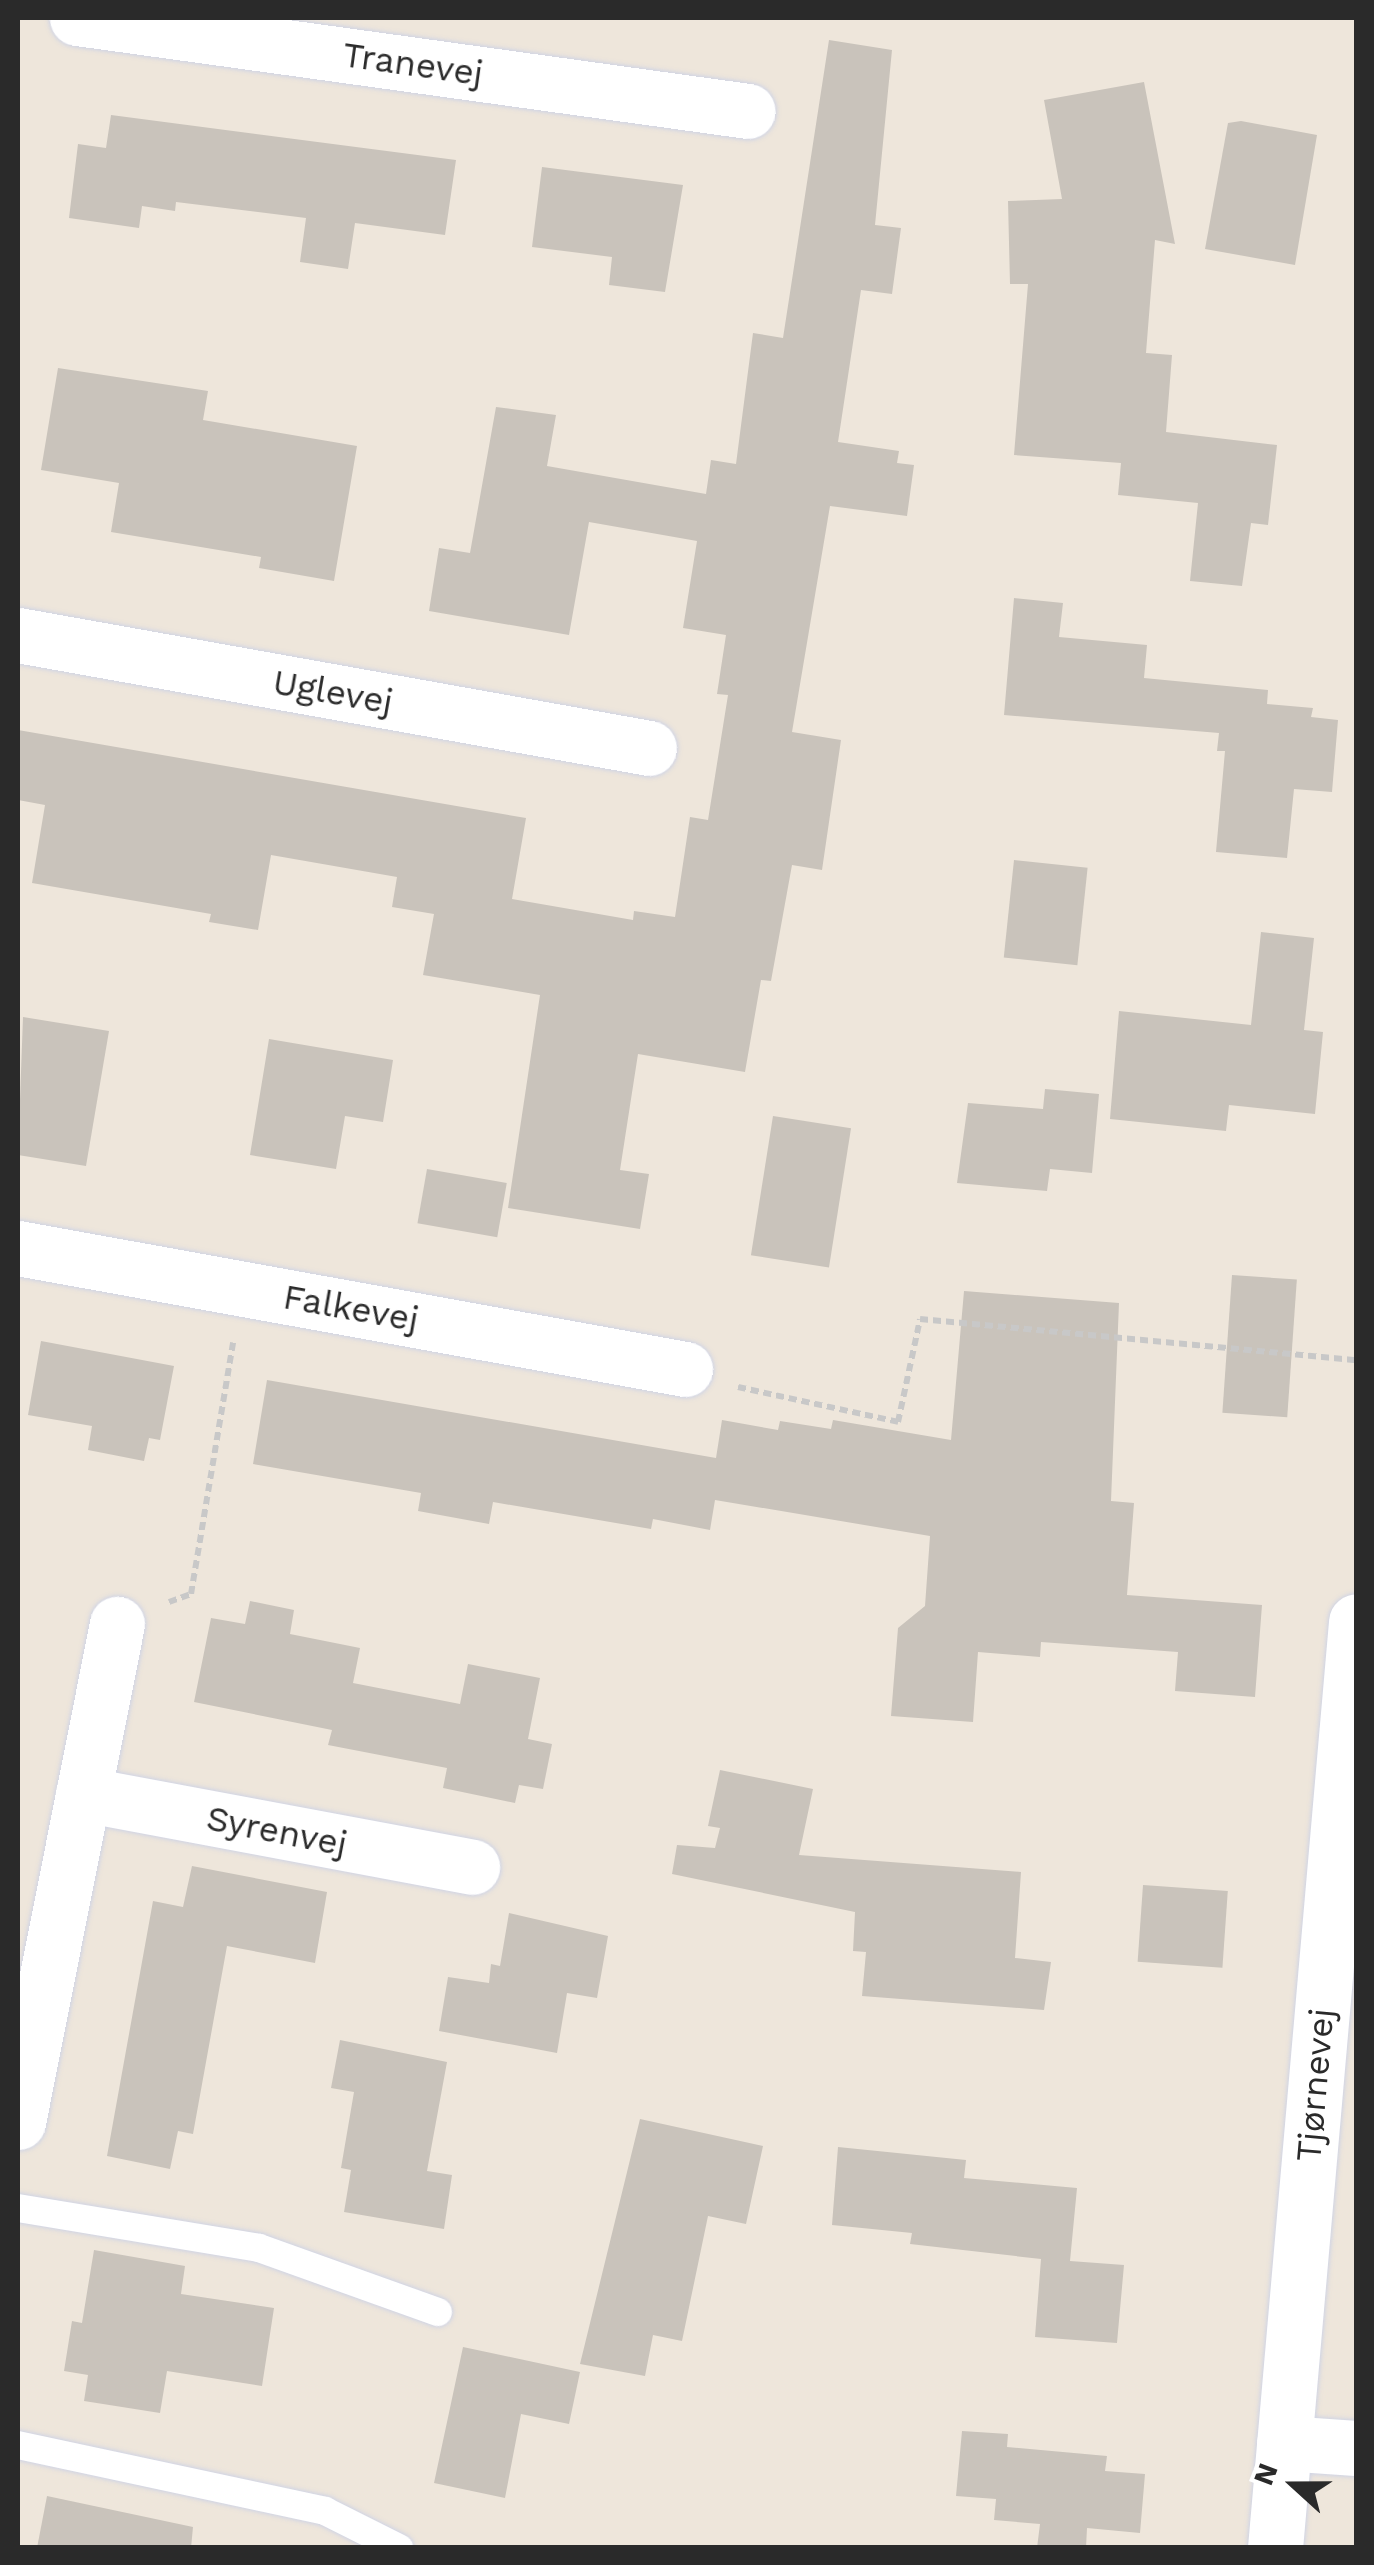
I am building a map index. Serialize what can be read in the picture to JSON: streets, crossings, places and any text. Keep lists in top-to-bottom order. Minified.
{"streets":{"street":["Tranevej","Uglevej","Falkevej","Syrenvej","Tjørnevej"]},"north":"left"}
